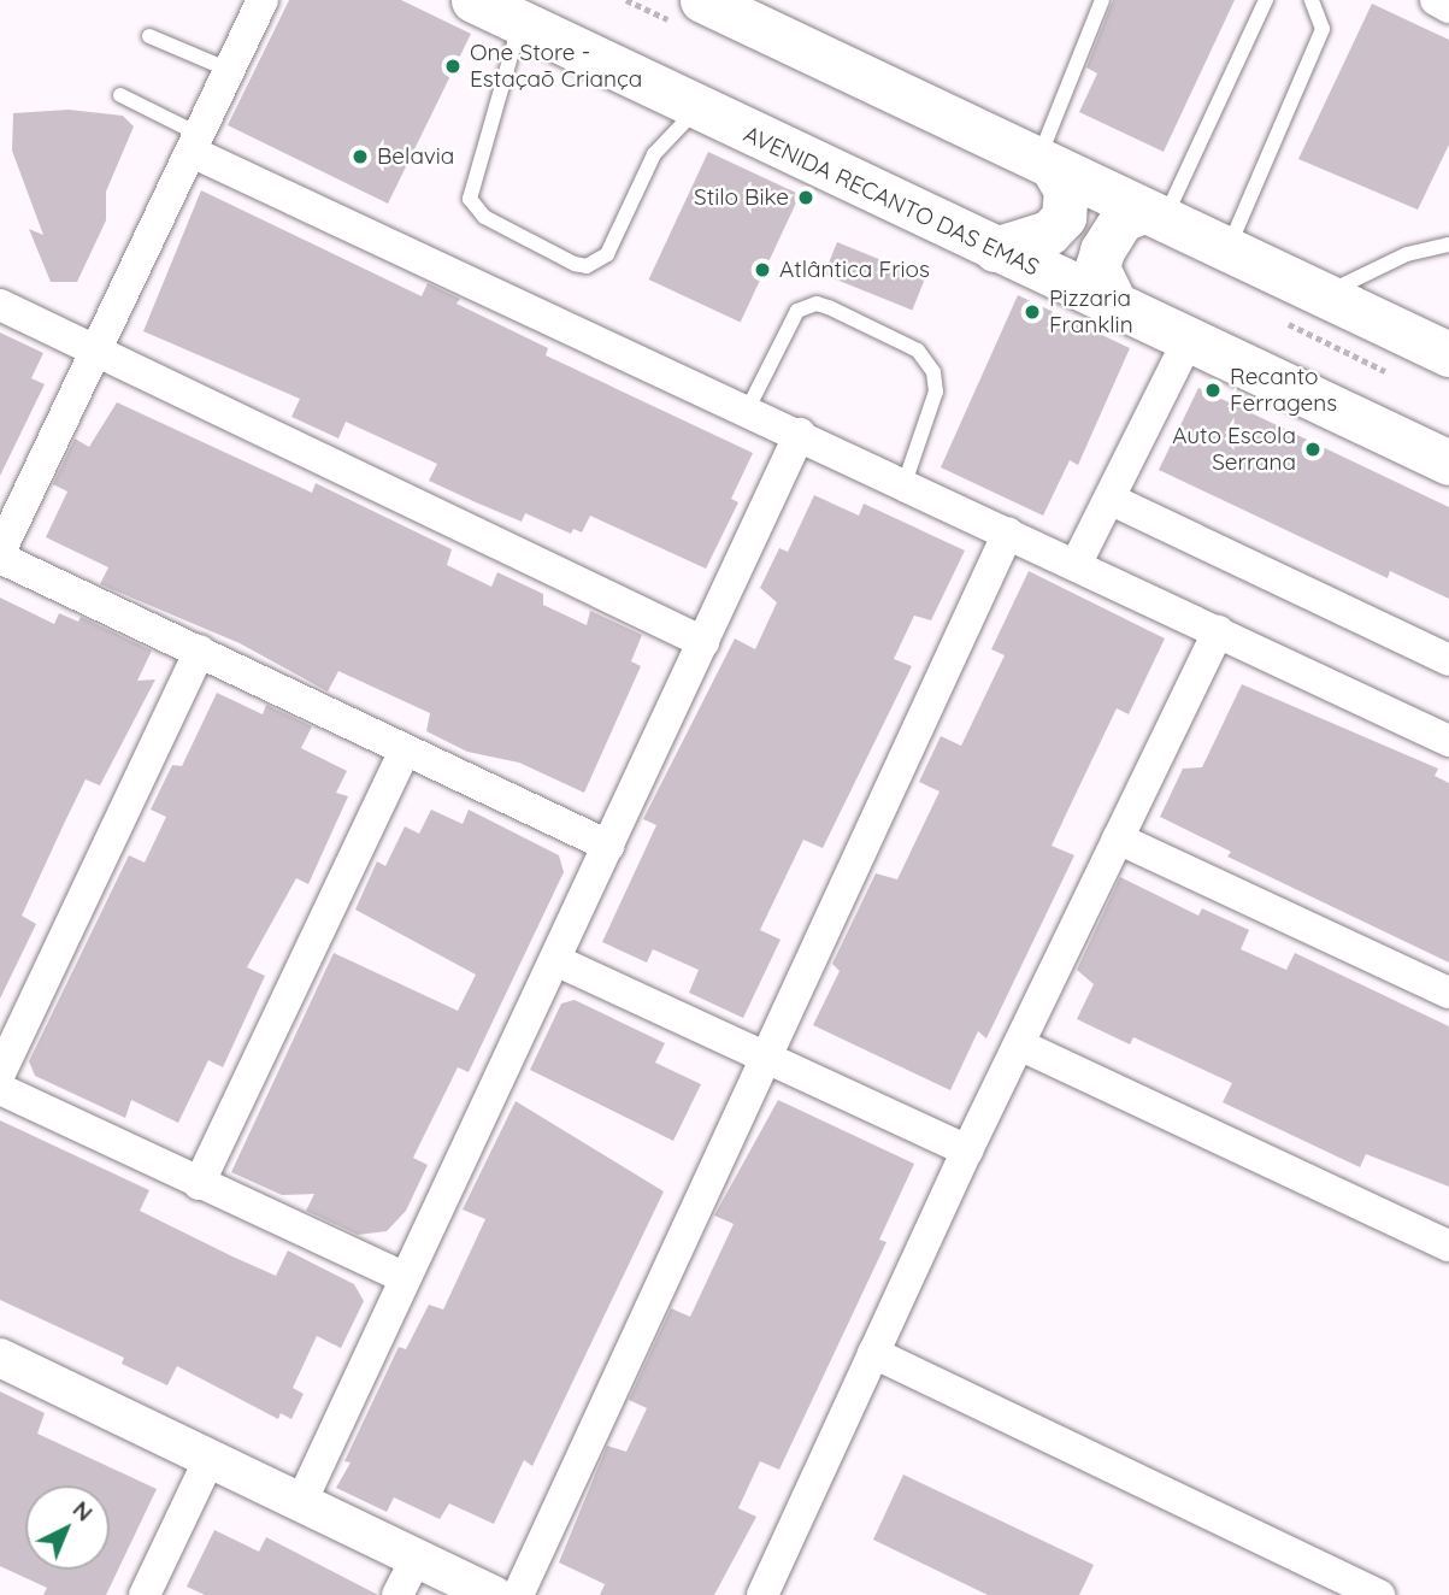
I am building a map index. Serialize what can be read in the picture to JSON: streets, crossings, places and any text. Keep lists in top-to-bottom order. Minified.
{"streets":{"main road":["AVENIDA RECANTO DAS EMAS"]},"places":["One Store - Estaçaõ Criança","Belavia","Stilo Bike","Atlântica Frios","Pizzaria Franklin","Recanto Ferragens","Auto Escola Serrana"],"north":"top right"}
